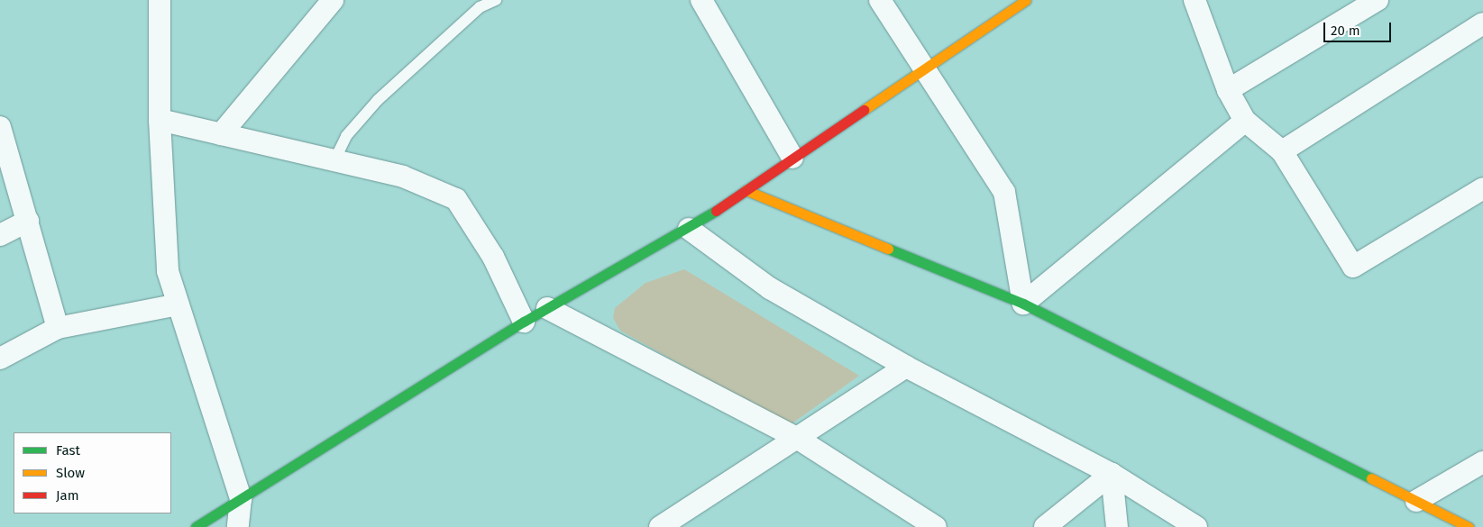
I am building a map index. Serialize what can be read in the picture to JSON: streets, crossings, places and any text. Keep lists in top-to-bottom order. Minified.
{"legend":["Fast","Slow","Jam"],"scale_bar":"20 m"}
